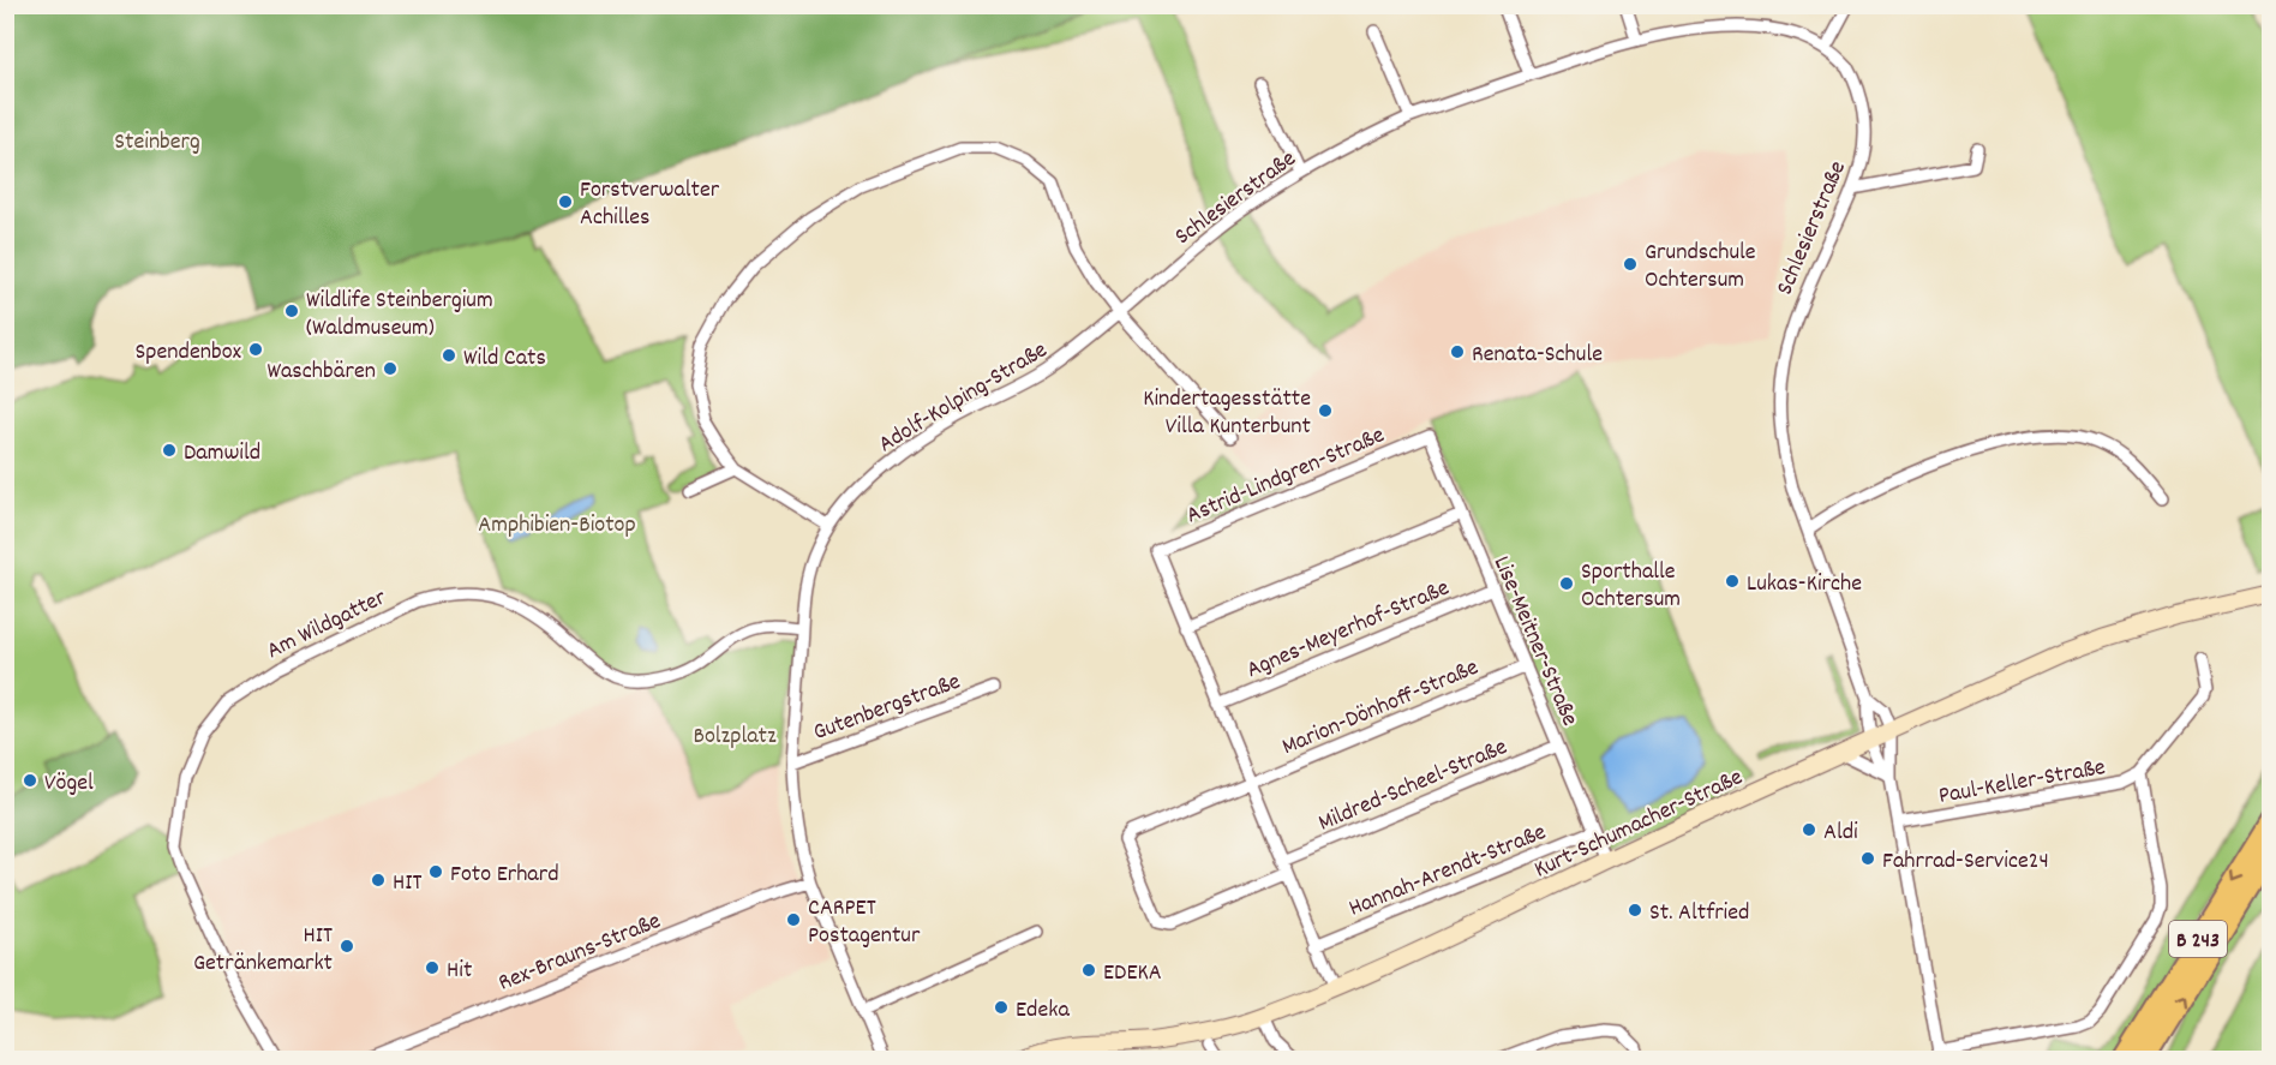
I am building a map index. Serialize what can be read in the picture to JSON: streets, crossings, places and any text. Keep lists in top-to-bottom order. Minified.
{"streets":{"highway":["B 243"],"main road":["Kurt-Schumacher-Straße"],"street":["Schlesierstraße","Adolf-Kolping-Straße","Astrid-Lindgren-Straße","Am Wildgatter","Agnes-Meyerhof-Straße","Lise-Meitner-Straße","Gutenbergstraße","Marion-Dönhoff-Straße","Paul-Keller-Straße","Mildred-Scheel-Straße","Hannah-Arendt-Straße","Rex-Brauns-Straße"]},"crossings":[["Schlesierstraße","Adolf-Kolping-Straße"],["Schlesierstraße","Kurt-Schumacher-Straße"],["Adolf-Kolping-Straße","Am Wildgatter"],["Adolf-Kolping-Straße","Gutenbergstraße"],["Adolf-Kolping-Straße","Rex-Brauns-Straße"],["Astrid-Lindgren-Straße","Lise-Meitner-Straße"],["Agnes-Meyerhof-Straße","Lise-Meitner-Straße"],["Lise-Meitner-Straße","Marion-Dönhoff-Straße"],["Lise-Meitner-Straße","Mildred-Scheel-Straße"],["Lise-Meitner-Straße","Kurt-Schumacher-Straße"],["Lise-Meitner-Straße","Hannah-Arendt-Straße"]],"parks":["Steinberg","Amphibien-Biotop","Bolzplatz"],"places":["Forstverwalter Achilles","Grundschule Ochtersum","Wildlife Steinbergium (Waldmuseum)","Spendenbox","Renata-Schule","Wild Cats","Waschbären","Kindertagesstätte Villa Kunterbunt","Damwild","Lukas-Kirche","Sporthalle Ochtersum","Vögel","Aldi","Fahrrad-Service24","Foto Erhard","HIT","St. Altfried","CARPET Postagentur","HIT Getränkemarkt","Hit","EDEKA","Edeka"]}
